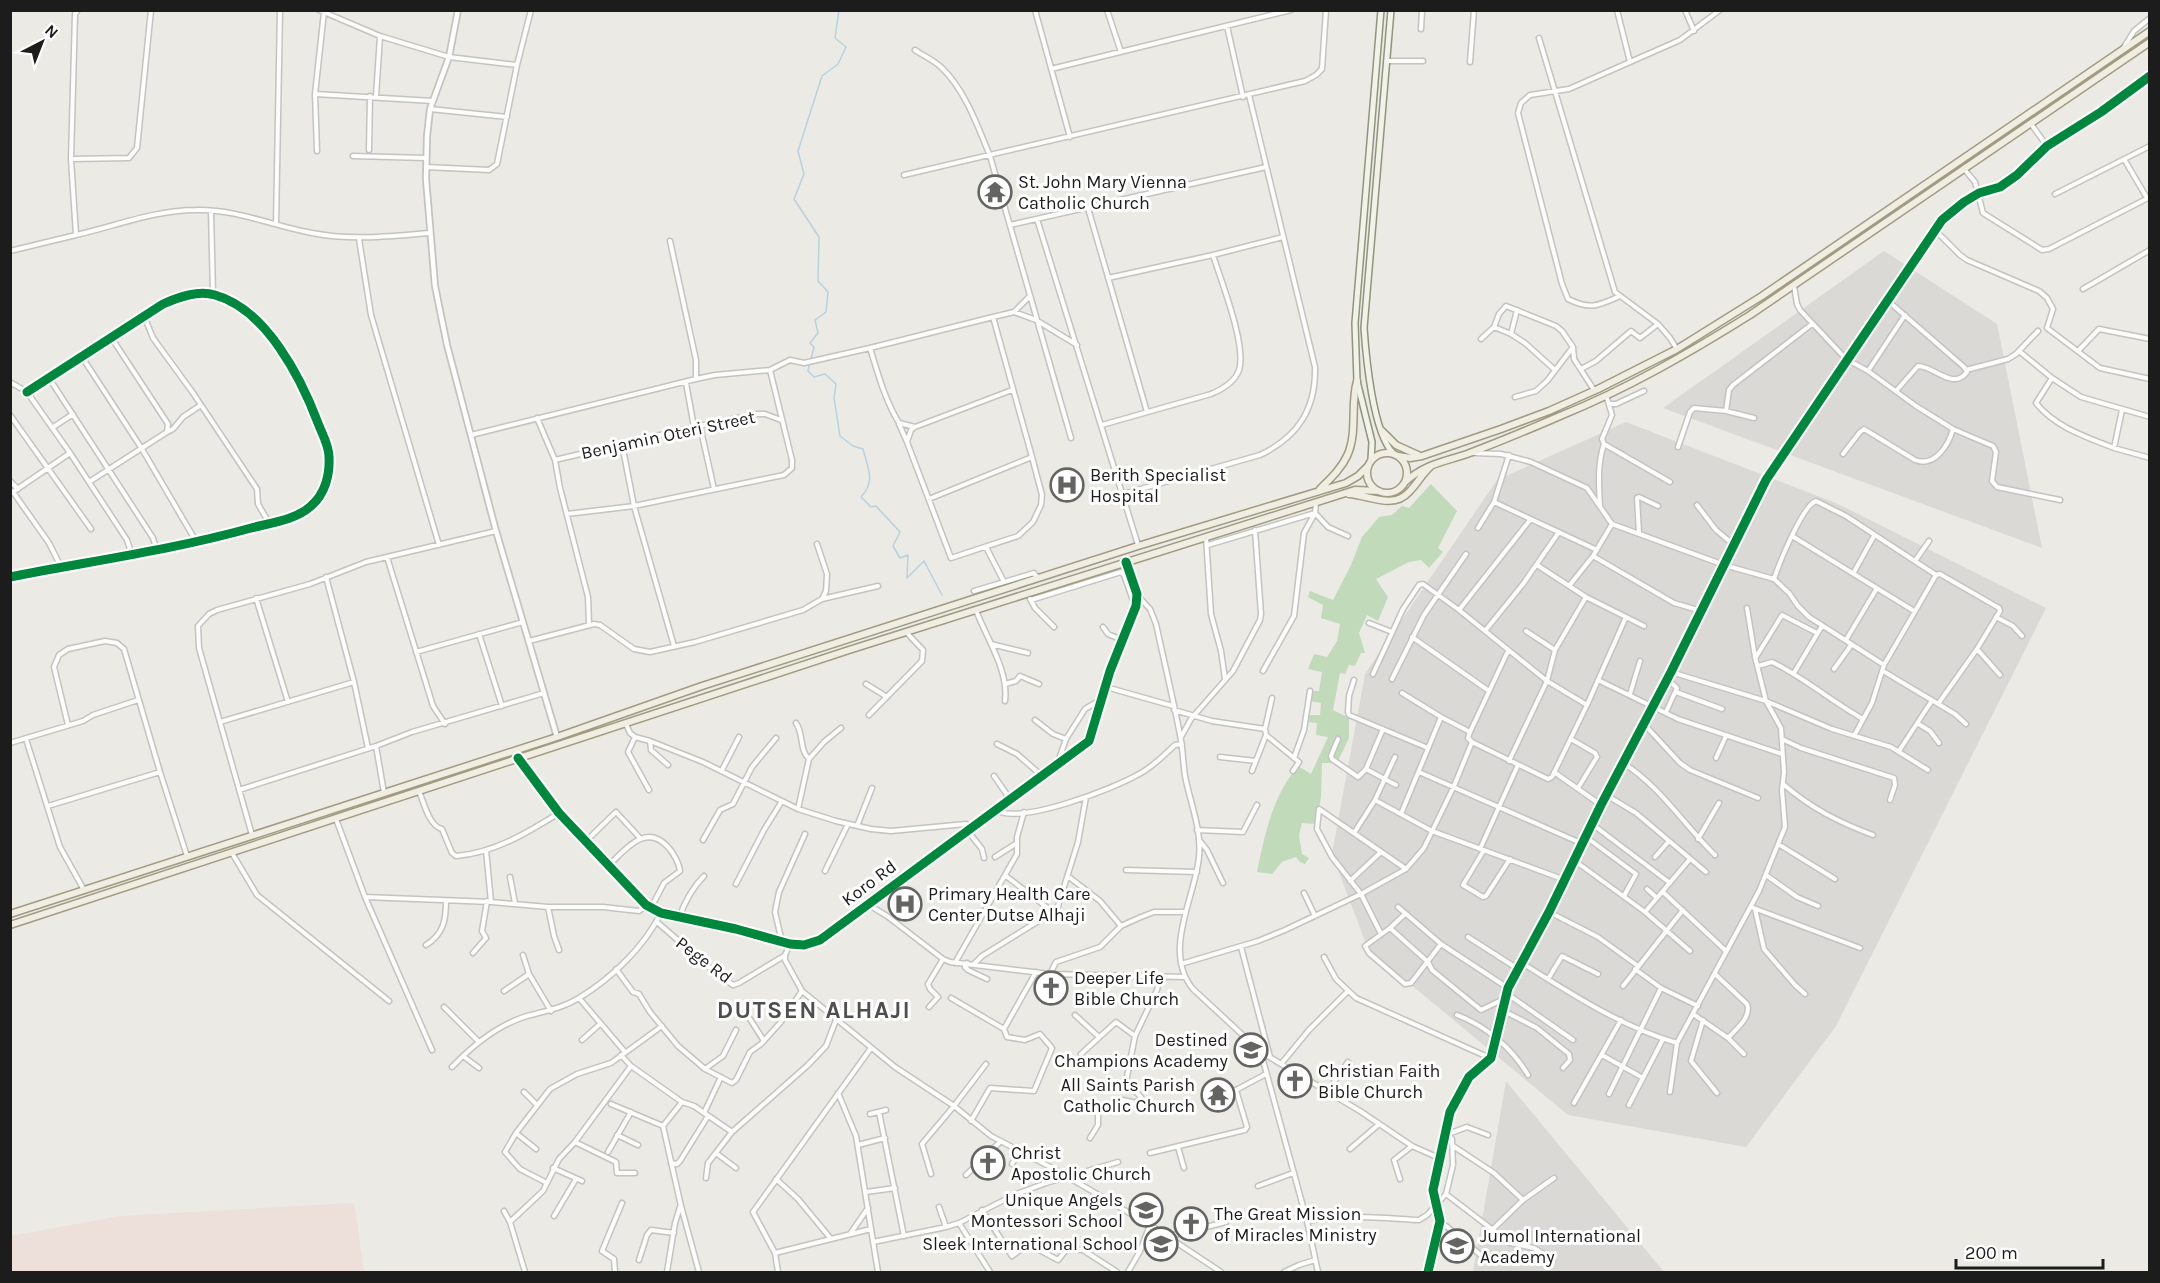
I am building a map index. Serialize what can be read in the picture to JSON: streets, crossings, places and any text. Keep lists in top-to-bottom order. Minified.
{"streets":{"street":["Benjamin Oteri Street","Koro Rd","Pege Rd"]},"districts":["DUTSEN ALHAJI"],"places":{"temple":["St. John Mary Vienna Catholic Church","All Saints Parish Catholic Church"],"hospital":["Berith Specialist Hospital","Primary Health Care Center Dutse Alhaji"],"church":["Deeper Life Bible Church","Christian Faith Bible Church","Christ Apostolic Church","The Great Mission of Miracles Ministry"],"school or university":["Destined Champions Academy","Unique Angels Montessori School","Sleek International School","Jumol International Academy"]},"scale_bar":"200 m","north":"top right"}
